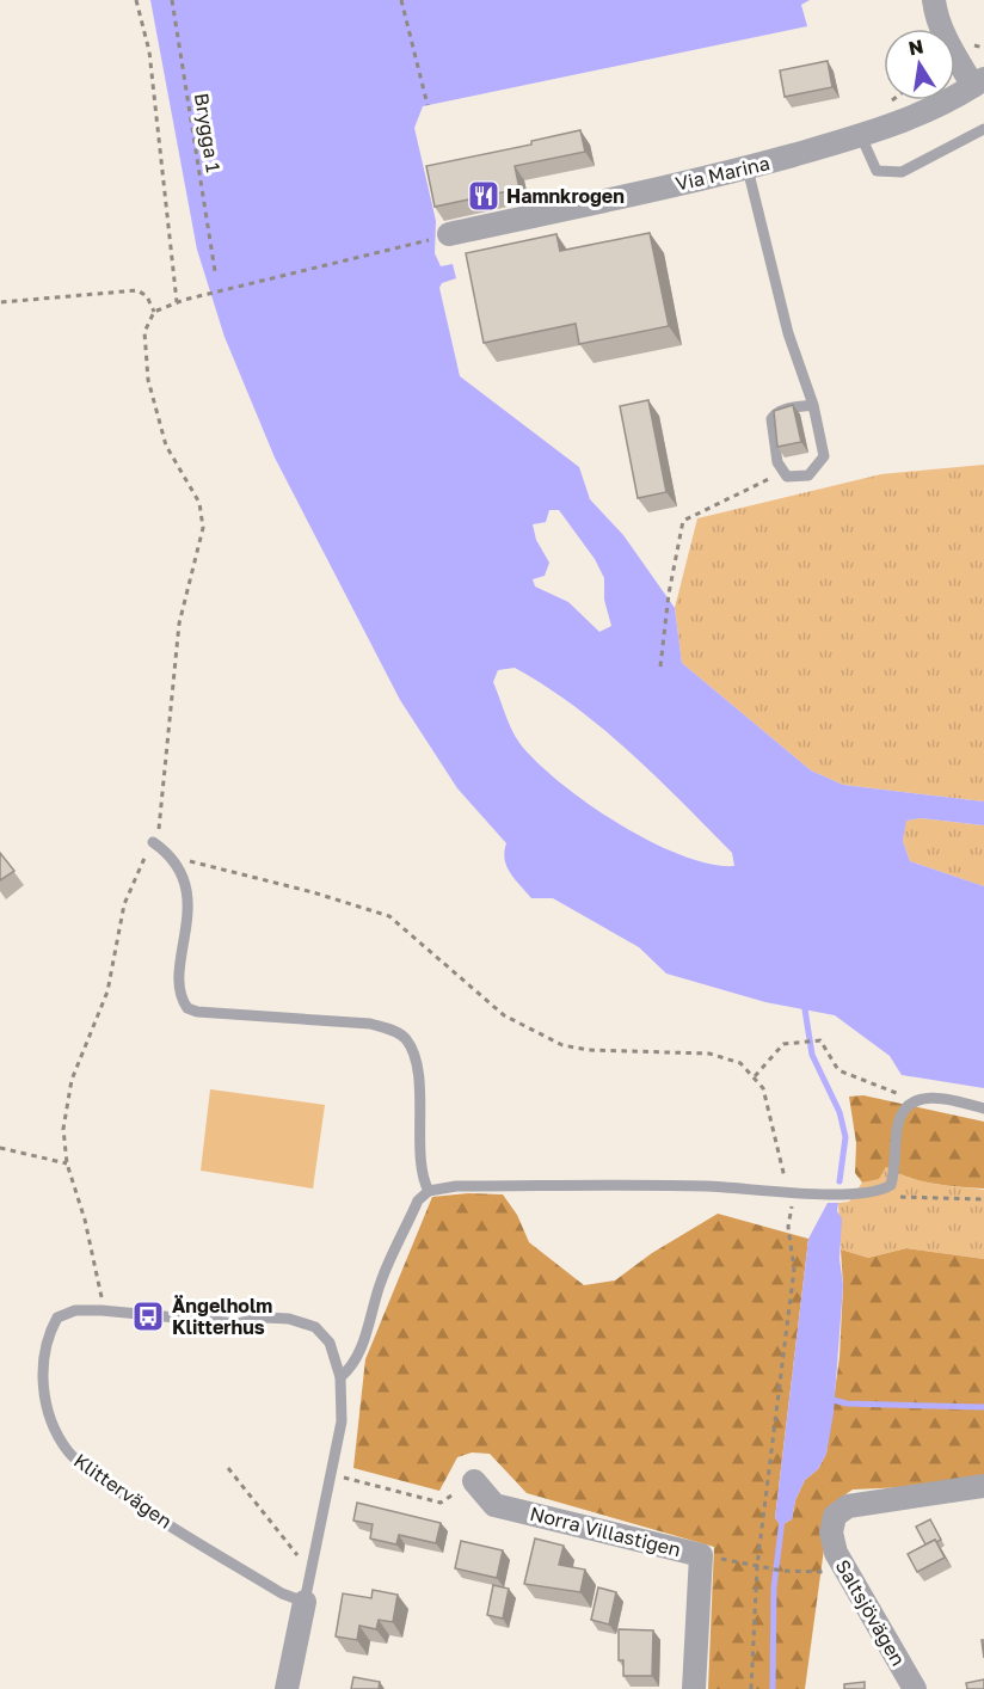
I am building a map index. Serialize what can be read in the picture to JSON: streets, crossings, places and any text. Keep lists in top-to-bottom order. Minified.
{"streets":{"street":["Via Marina","Norra Villastigen","Saltsjövägen"],"lane":["Klittervägen"],"path":["Brygga 1"]},"places":{"restaurant":["Hamnkrogen"],"bus stop":["Ängelholm Klitterhus"]},"north":"top"}
